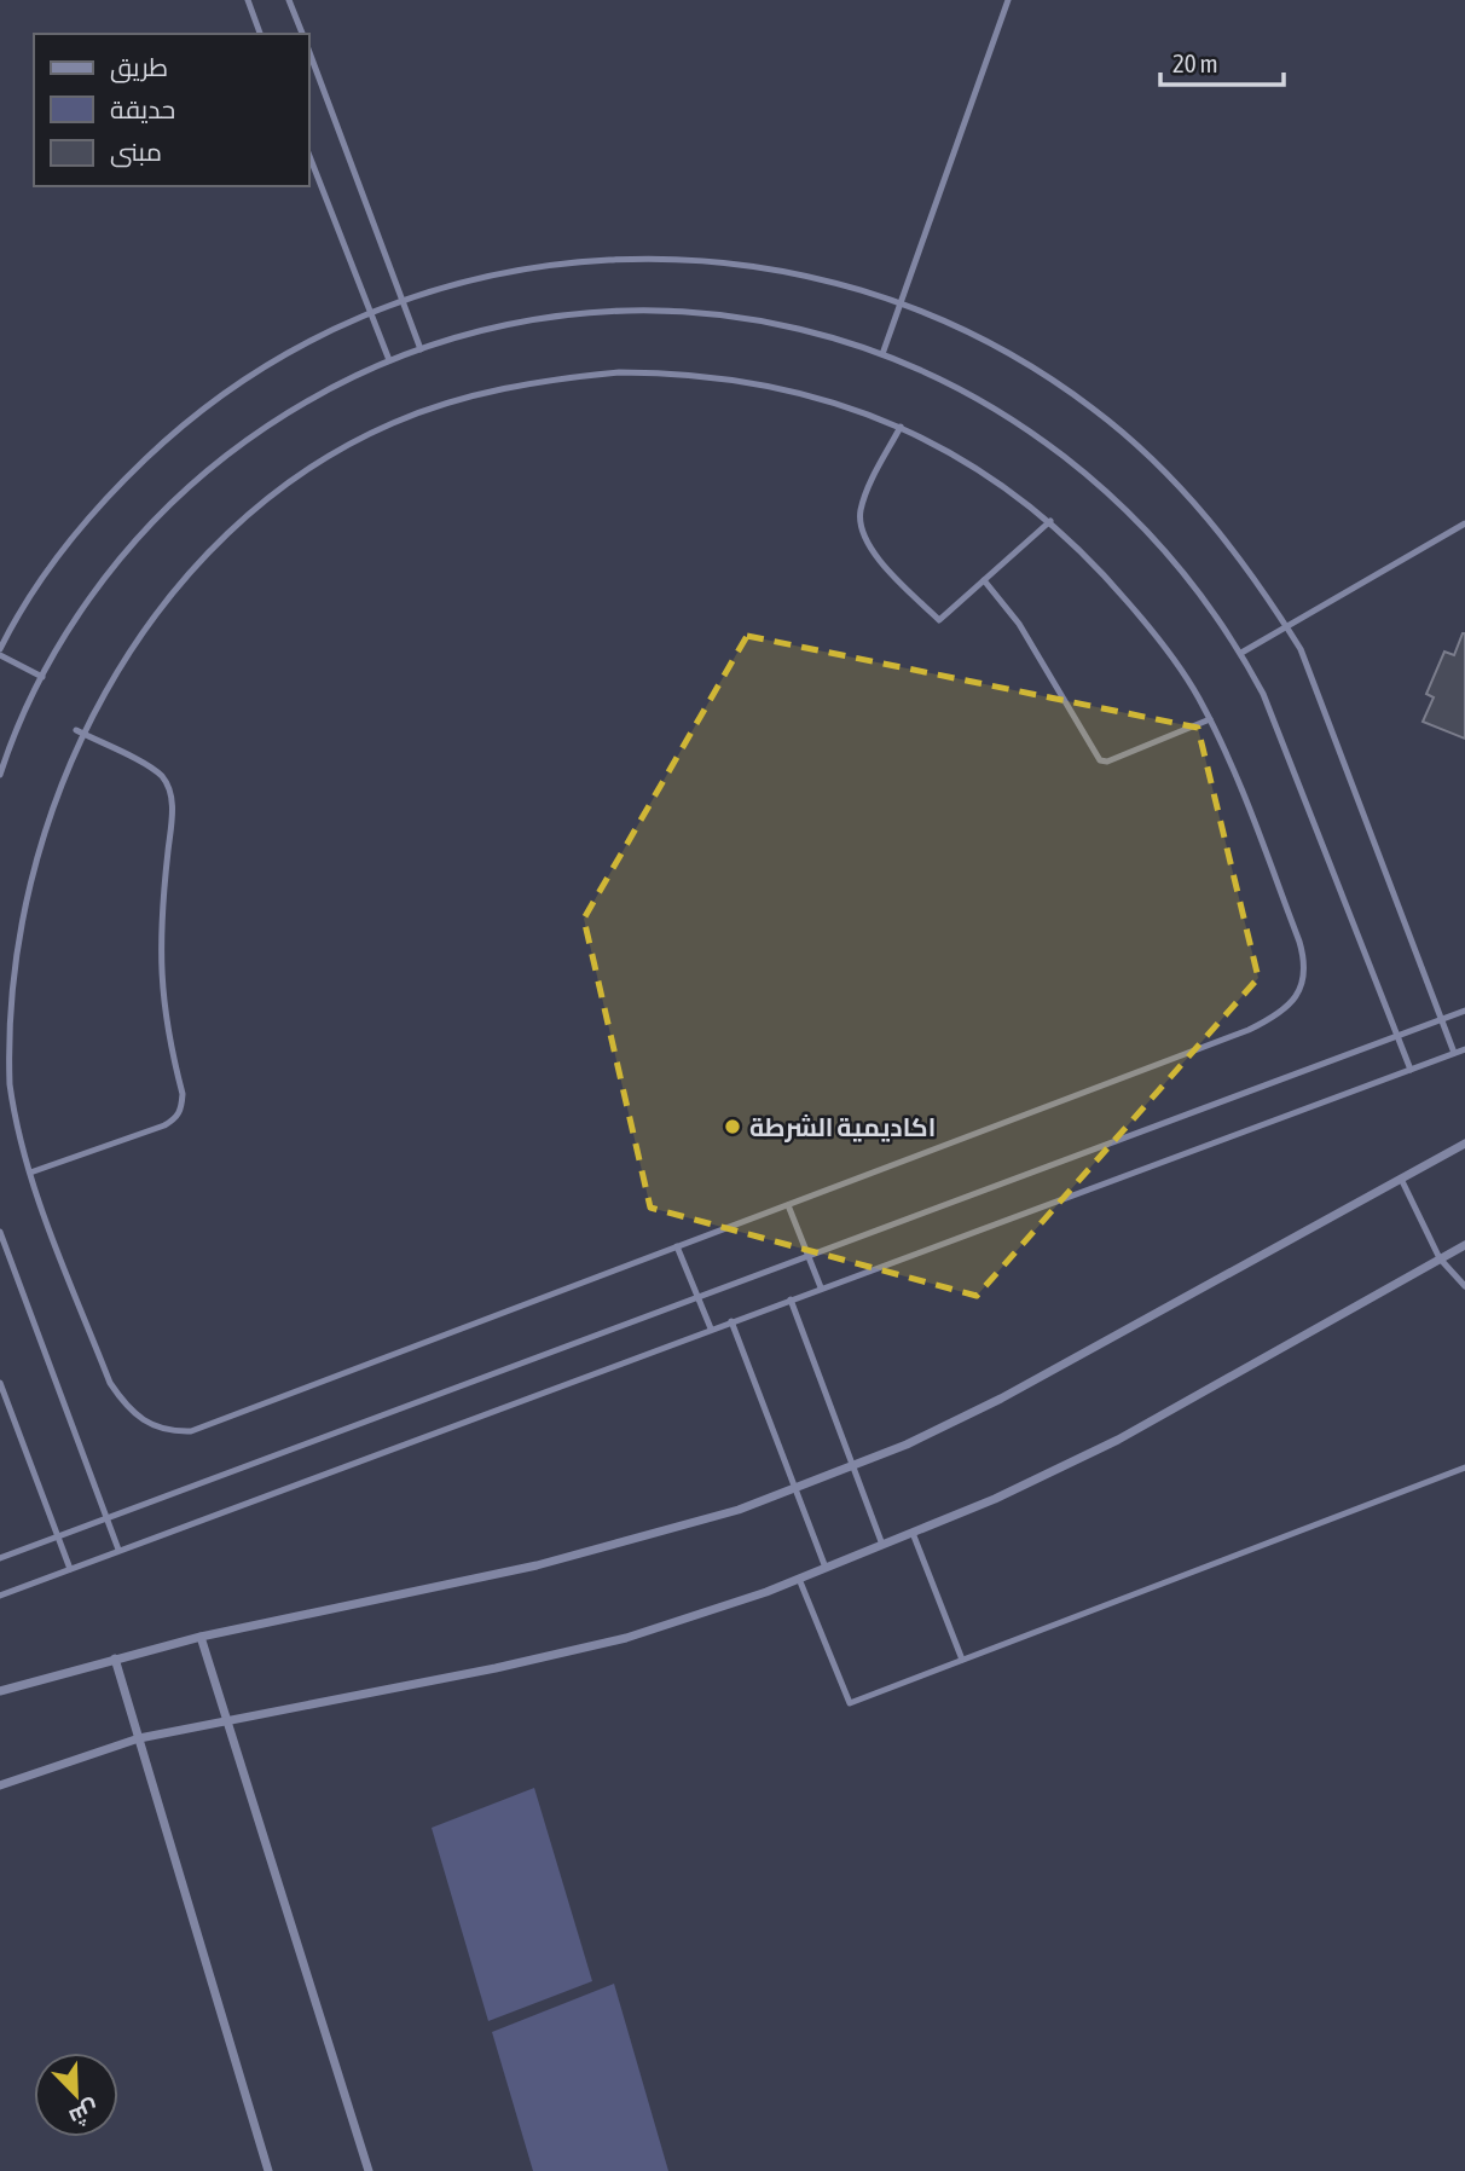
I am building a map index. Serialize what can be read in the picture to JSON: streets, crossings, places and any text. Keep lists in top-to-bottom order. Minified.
{"places":["اكاديمية الشرطة"],"legend":["طريق","حديقة","مبنى"],"scale_bar":"20 m","north":"bottom right"}
